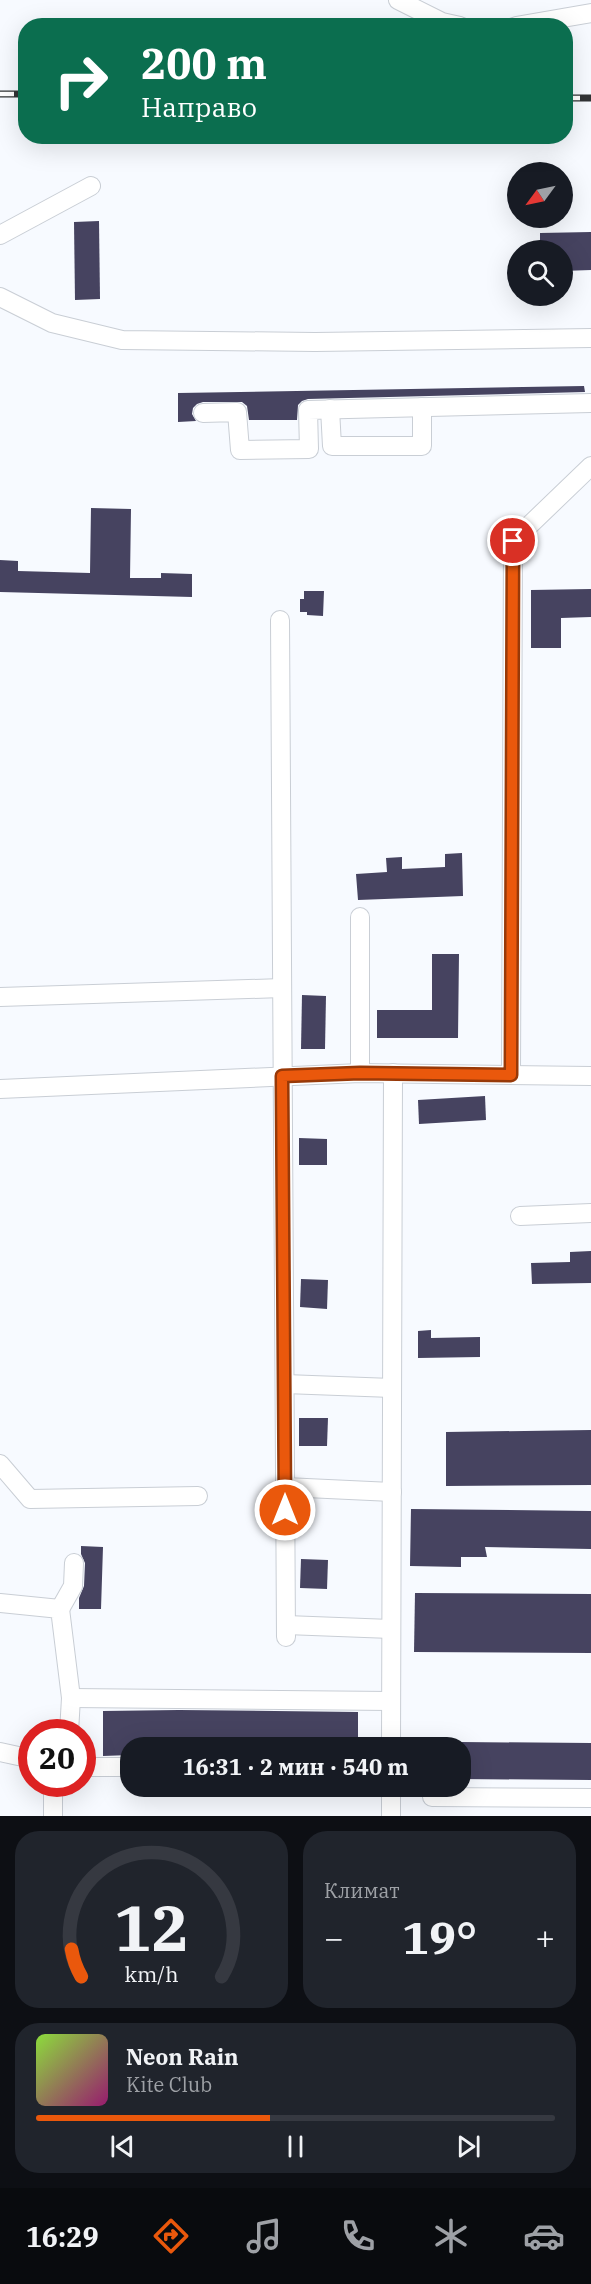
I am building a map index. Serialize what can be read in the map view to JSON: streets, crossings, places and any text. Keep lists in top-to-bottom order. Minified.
{"north":"bottom left","page":{"turn":["200 m","Направо"],"limit":"20","trip":"16:31 · 2 мин · 540 m","tile":"Климат","heat":["−","19°","+"],"song":["Neon Rain","Kite Club"],"tabs":"16:29","gauge":["12","km/h"]}}
